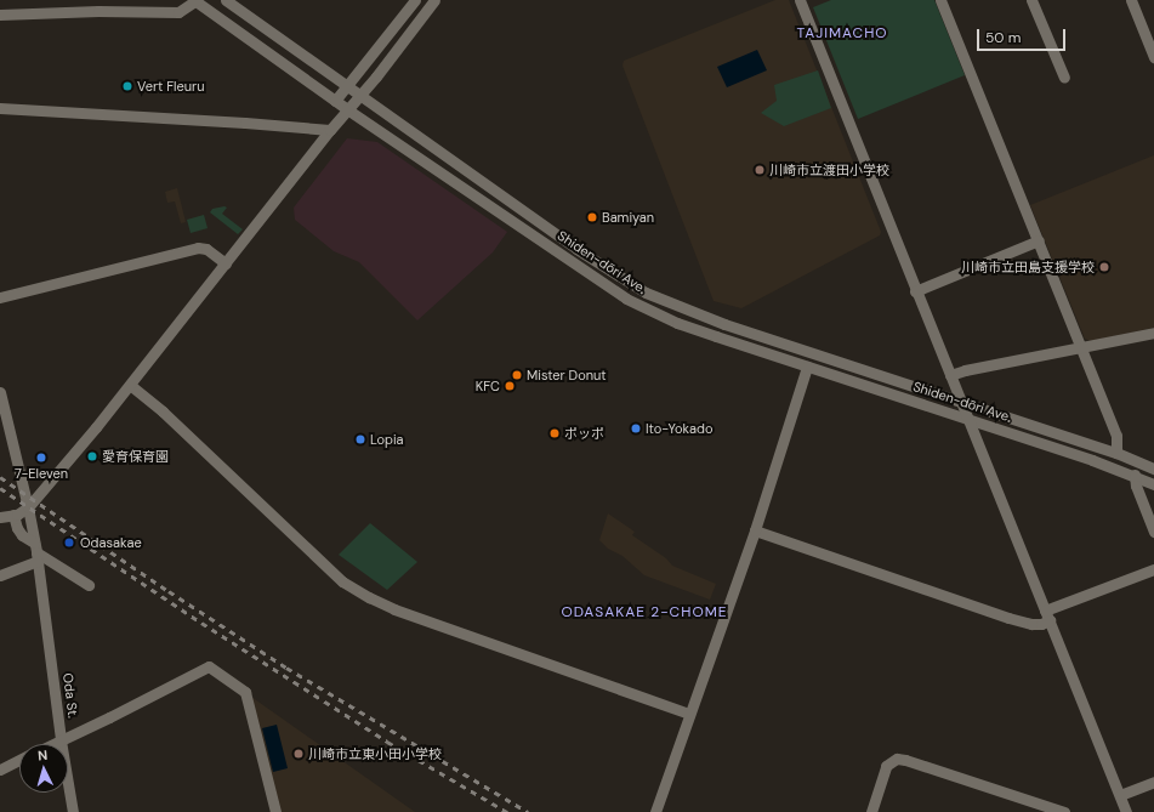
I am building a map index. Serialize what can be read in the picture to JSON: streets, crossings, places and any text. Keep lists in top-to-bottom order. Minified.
{"streets":{"street":["Shiden-dōri Ave.","Oda St."]},"districts":["TAJIMACHO","ODASAKAE 2-CHOME"],"places":["Vert Fleuru","川崎市立渡田小学校","Bamiyan","川崎市立田島支援学校","Mister Donut","KFC","Ito-Yokado","ポッポ","Lopia","愛育保育園","7-Eleven","Odasakae","川崎市立東小田小学校"],"scale_bar":"50 m","north":"top"}
